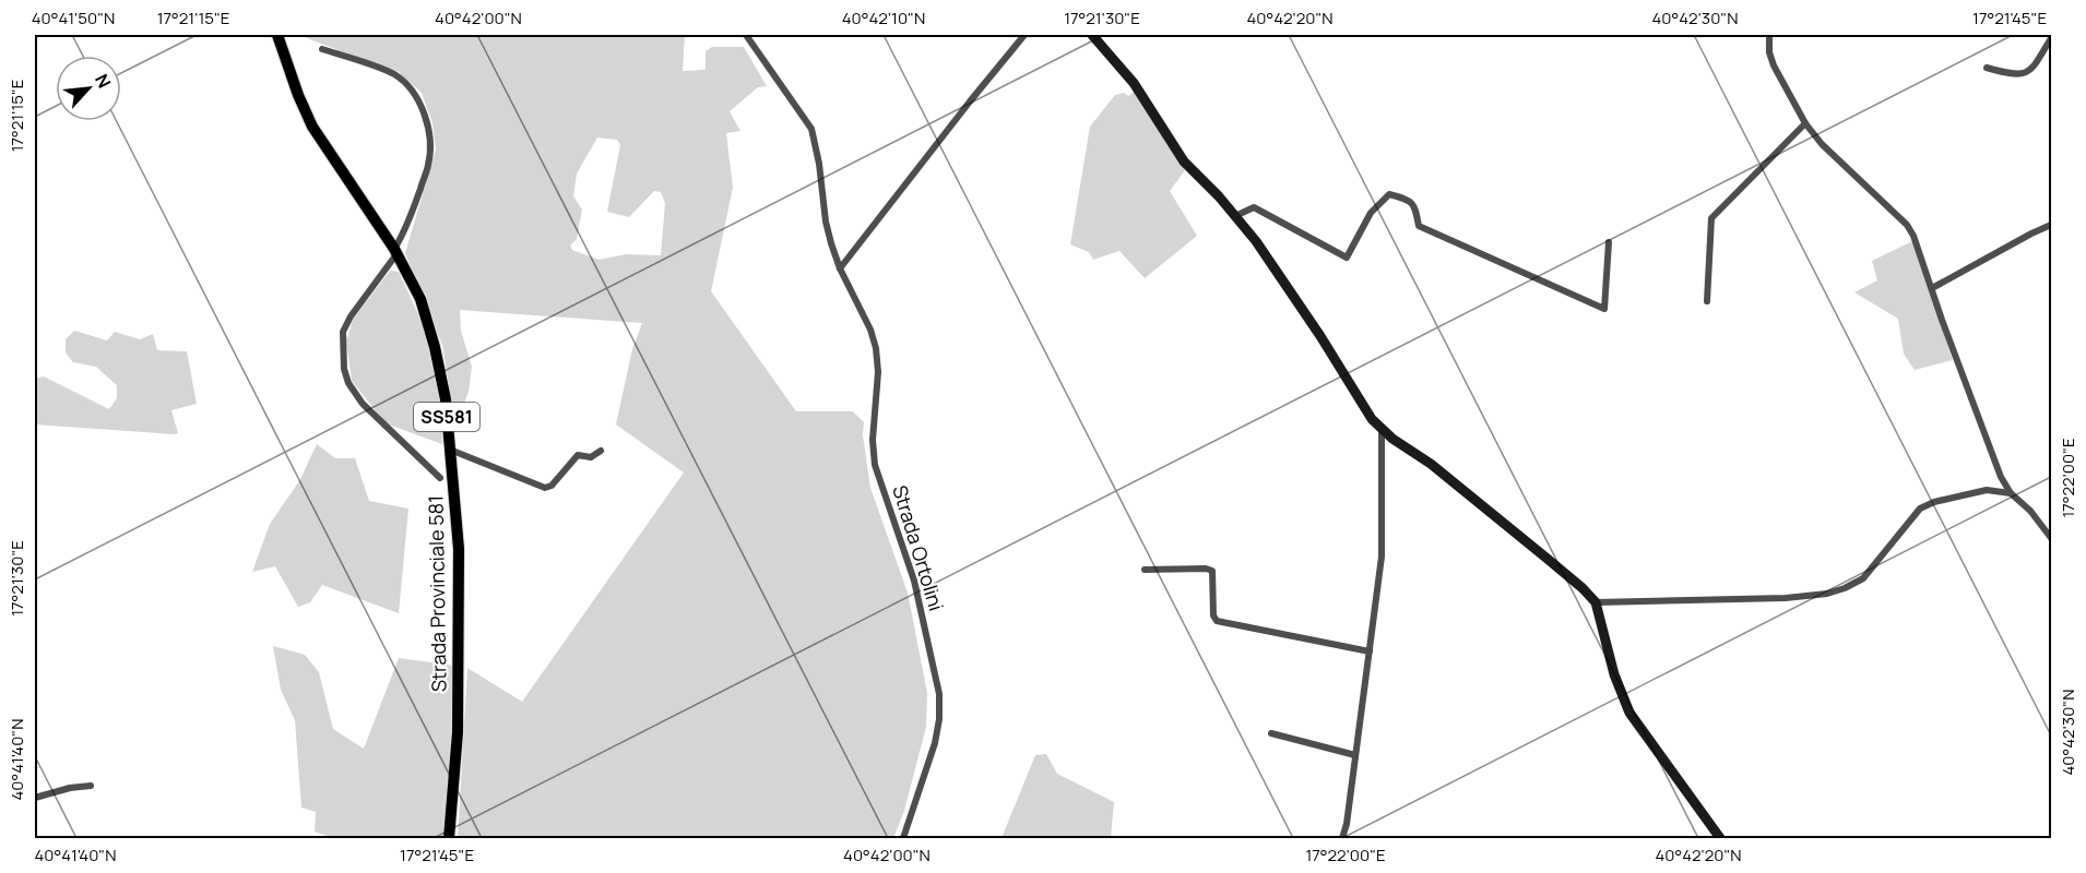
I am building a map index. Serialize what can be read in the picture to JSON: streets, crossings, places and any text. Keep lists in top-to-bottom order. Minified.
{"streets":{"main road":["SS581","Strada Provinciale 581"],"street":["Strada Ortolini"]},"north":"top right","coordinates":["40°41'50\"N","17°21'15\"E","40°42'00\"N","40°42'10\"N","17°21'30\"E","40°42'20\"N","40°42'30\"N","17°21'45\"E","17°22'00\"E","40°41'40\"N"]}
